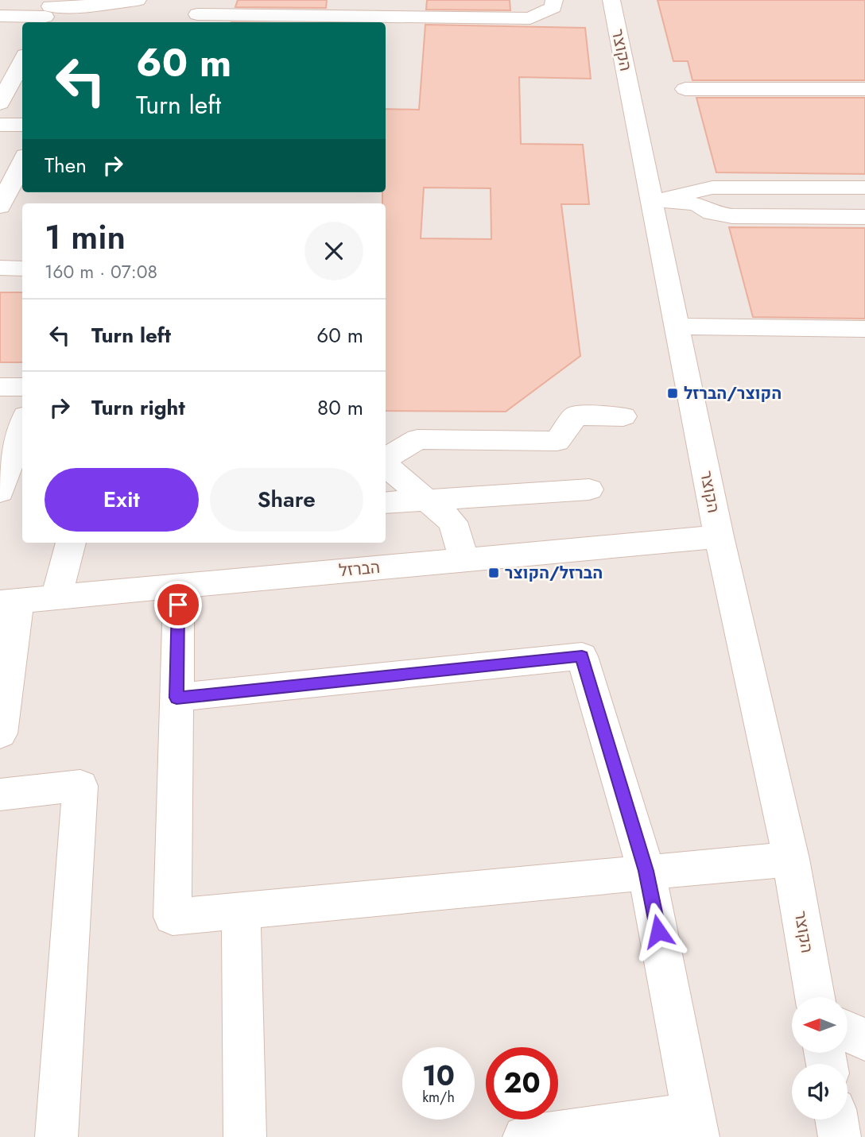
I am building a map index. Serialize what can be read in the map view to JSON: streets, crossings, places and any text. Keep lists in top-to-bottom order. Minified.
{"streets":{"street":["הקוצר","הברזל"]},"crossings":[["הקוצר","הברזל"]],"places":{"transit":["הקוצר/הברזל","הברזל/הקוצר"]},"north":"left","page":{"turn":["60 m","Turn left"],"then":"Then","heading":["1 min","160 m · 07:08"],"list":[{"name":"Turn left","value":"60 m"},{"name":"Turn right","value":"80 m"}],"buttons":["Exit","Share"],"speed":"10 km/h","limit":"20"}}
